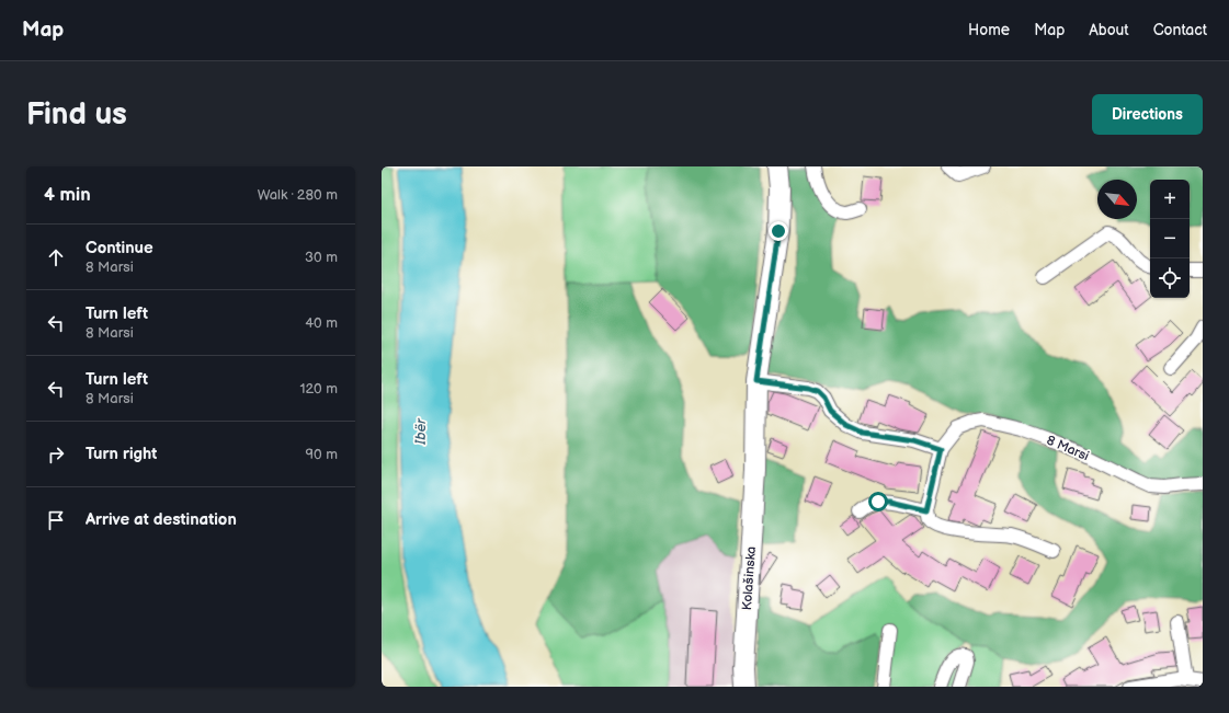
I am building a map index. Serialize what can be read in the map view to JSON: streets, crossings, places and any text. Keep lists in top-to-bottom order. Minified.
{"streets":{"main road":["Kolašinska"],"street":["8 Marsi"]},"water":["Ibër"],"north":"bottom right","page":{"header":"Map","nav":["Home","Map","About","Contact"],"buttons":"Directions","title":"Find us","heading":["4 min","Walk · 280 m"],"map_buttons":["+","−"],"list":[["Continue","8 Marsi","30 m"],["Turn left","8 Marsi","40 m"],["Turn left","8 Marsi","120 m"],["Turn right","90 m"],"Arrive at destination"]}}
